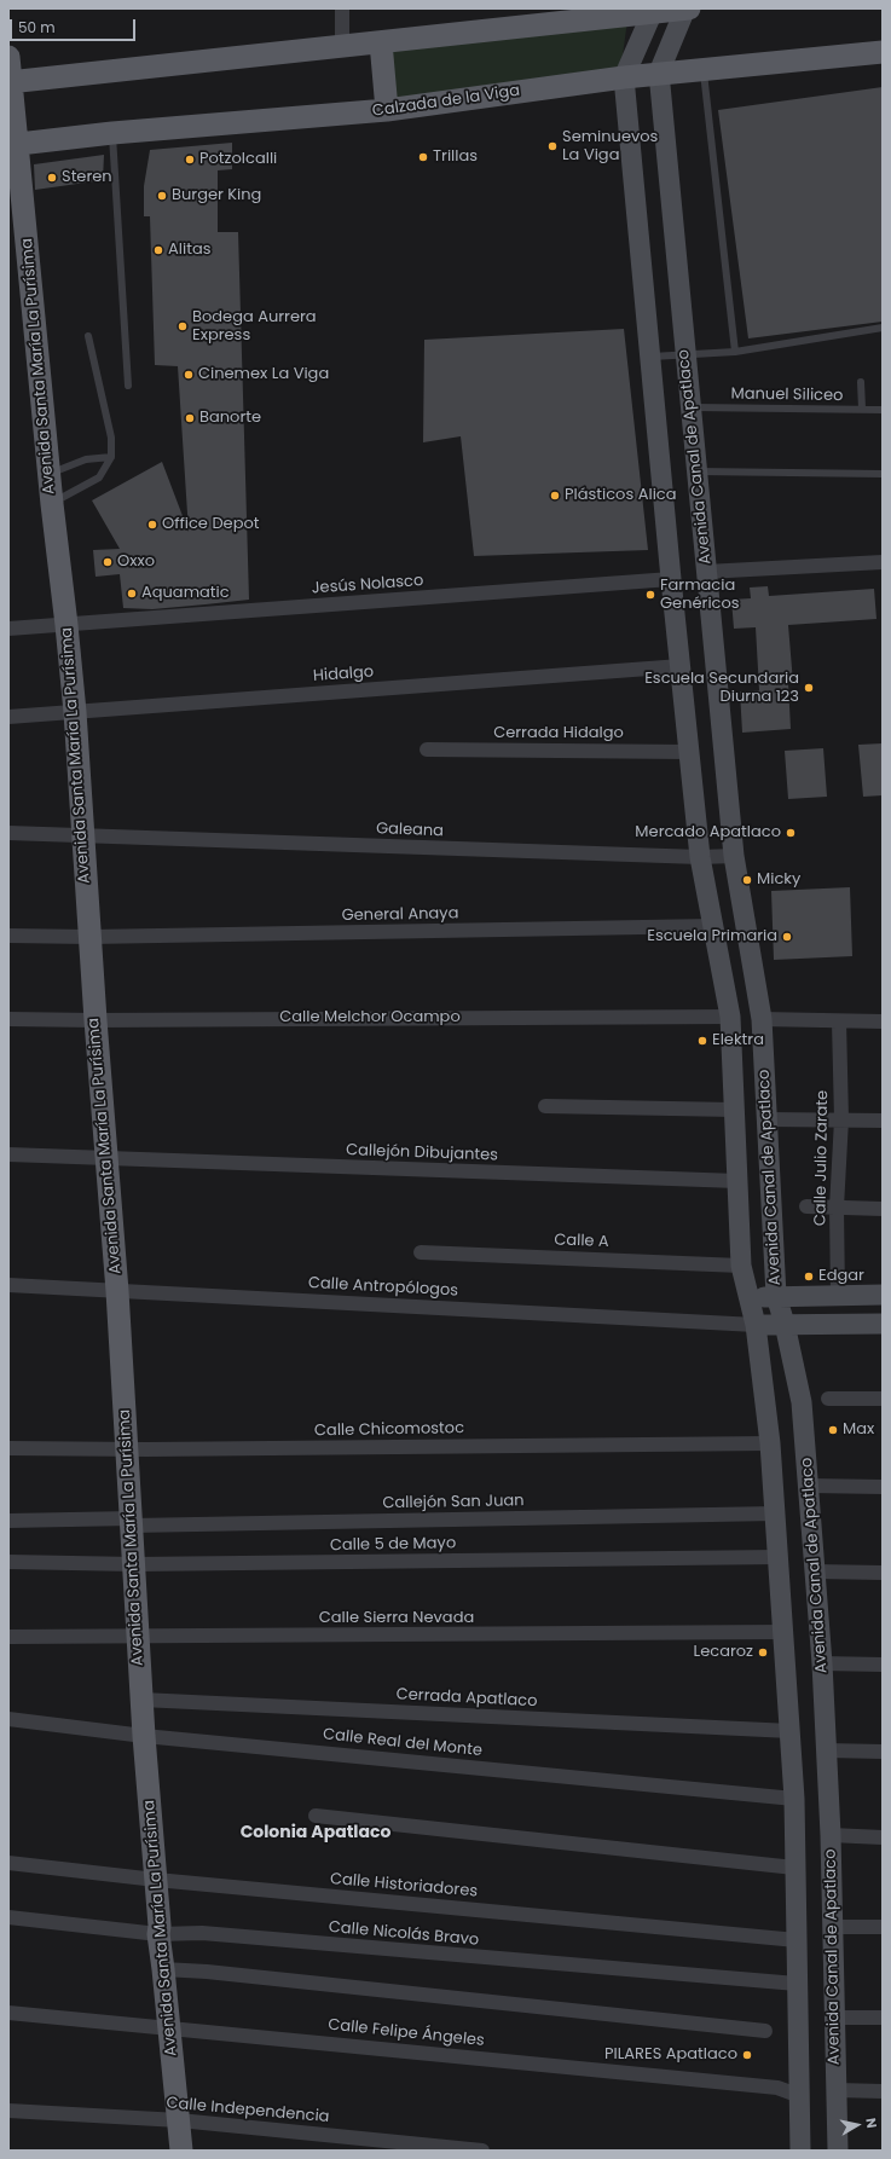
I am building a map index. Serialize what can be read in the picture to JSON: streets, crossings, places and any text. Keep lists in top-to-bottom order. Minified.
{"streets":{"main road":["Calzada de la Viga","Avenida Santa María La Purísima"],"street":["Avenida Canal de Apatlaco","Jesús Nolasco","Hidalgo","Cerrada Hidalgo","Galeana","General Anaya","Calle Melchor Ocampo","Callejón Dibujantes","Calle Julio Zarate","Calle A","Calle Antropólogos","Calle Chicomostoc","Callejón San Juan","Calle 5 de Mayo","Calle Sierra Nevada","Cerrada Apatlaco","Calle Real del Monte","Calle Historiadores","Calle Nicolás Bravo","Calle Felipe Ángeles","Calle Independencia"],"lane":["Manuel Siliceo"]},"crossings":[["Calzada de la Viga","Avenida Santa María La Purísima"],["Calzada de la Viga","Avenida Canal de Apatlaco"],["Avenida Santa María La Purísima","Jesús Nolasco"],["Avenida Santa María La Purísima","Hidalgo"],["Avenida Santa María La Purísima","Galeana"],["Avenida Santa María La Purísima","General Anaya"],["Avenida Santa María La Purísima","Calle Melchor Ocampo"],["Avenida Santa María La Purísima","Callejón Dibujantes"],["Avenida Santa María La Purísima","Calle Antropólogos"],["Avenida Santa María La Purísima","Calle Chicomostoc"],["Avenida Santa María La Purísima","Callejón San Juan"],["Avenida Santa María La Purísima","Calle 5 de Mayo"],["Avenida Santa María La Purísima","Calle Sierra Nevada"],["Avenida Santa María La Purísima","Cerrada Apatlaco"],["Avenida Santa María La Purísima","Calle Real del Monte"],["Avenida Santa María La Purísima","Calle Historiadores"],["Avenida Santa María La Purísima","Calle Nicolás Bravo"],["Avenida Santa María La Purísima","Calle Felipe Ángeles"],["Avenida Santa María La Purísima","Calle Independencia"],["Manuel Siliceo","Avenida Canal de Apatlaco"],["Avenida Canal de Apatlaco","Jesús Nolasco"],["Avenida Canal de Apatlaco","Hidalgo"],["Avenida Canal de Apatlaco","Cerrada Hidalgo"],["Avenida Canal de Apatlaco","Galeana"],["Avenida Canal de Apatlaco","General Anaya"],["Avenida Canal de Apatlaco","Calle Melchor Ocampo"],["Avenida Canal de Apatlaco","Callejón Dibujantes"],["Avenida Canal de Apatlaco","Calle A"],["Avenida Canal de Apatlaco","Calle Antropólogos"],["Avenida Canal de Apatlaco","Calle Chicomostoc"],["Avenida Canal de Apatlaco","Callejón San Juan"],["Avenida Canal de Apatlaco","Calle 5 de Mayo"],["Avenida Canal de Apatlaco","Calle Sierra Nevada"],["Avenida Canal de Apatlaco","Cerrada Apatlaco"],["Avenida Canal de Apatlaco","Calle Real del Monte"],["Avenida Canal de Apatlaco","Calle Historiadores"],["Avenida Canal de Apatlaco","Calle Nicolás Bravo"],["Avenida Canal de Apatlaco","Calle Felipe Ángeles"]],"districts":["Colonia Apatlaco"],"places":["Seminuevos La Viga","Trillas","Potzolcalli","Steren","Burger King","Alitas","Bodega Aurrera Express","Cinemex La Viga","Banorte","Plásticos Alica","Office Depot","Oxxo","Aquamatic","Farmacia Genéricos","Escuela Secundaria Diurna 123","Mercado Apatlaco","Micky","Escuela Primaria","Elektra","Edgar","Max","Lecaroz","PILARES Apatlaco"],"scale_bar":"50 m","north":"right"}
